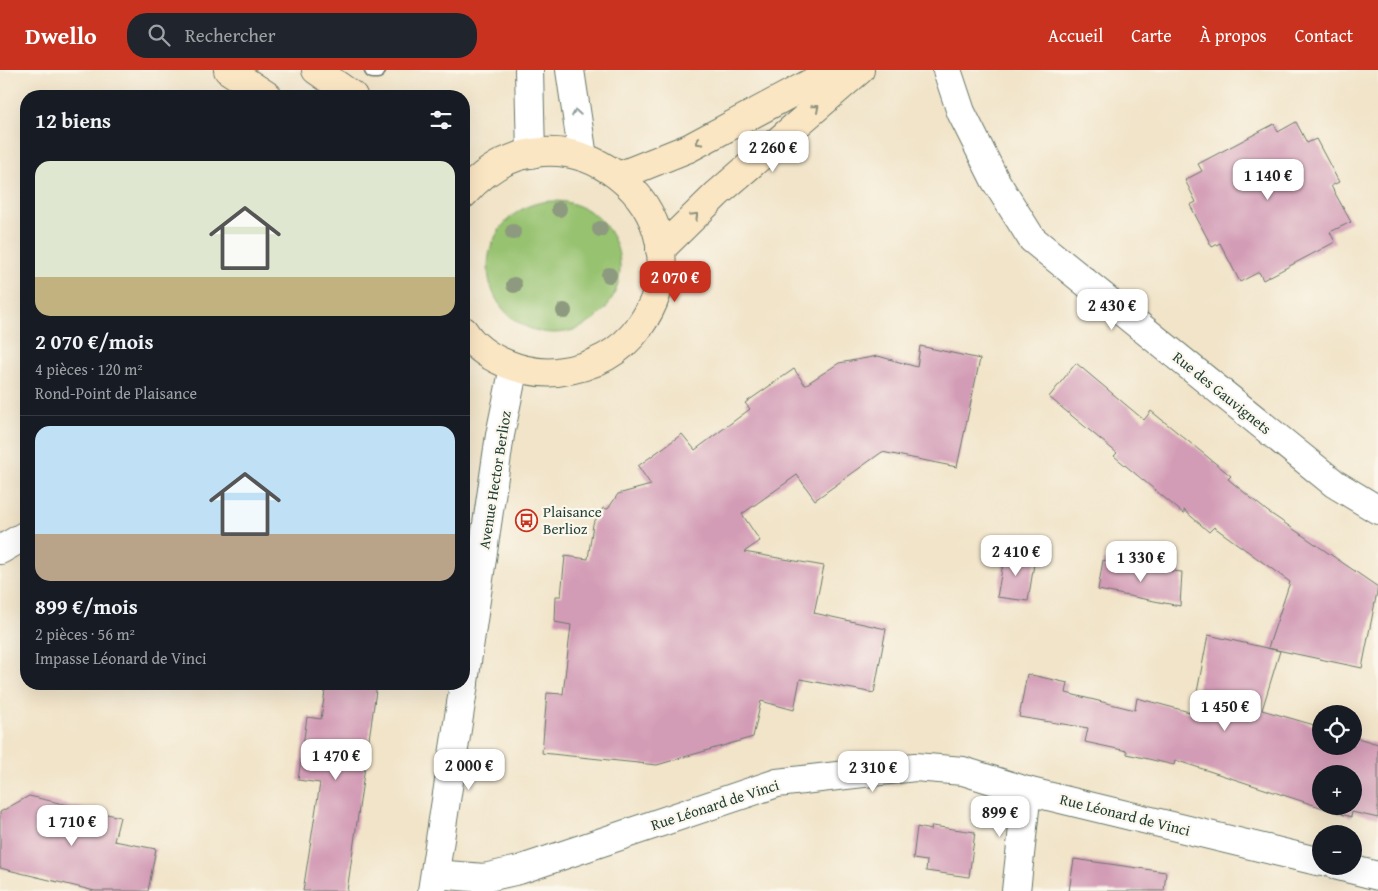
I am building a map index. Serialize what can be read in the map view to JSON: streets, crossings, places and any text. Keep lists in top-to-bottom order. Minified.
{"streets":{"street":["Rue des Gauvignets","Avenue Hector Berlioz","Rue Léonard de Vinci"]},"crossings":[["Avenue Hector Berlioz","Rue Léonard de Vinci"]],"places":{"bus stop":["Plaisance Berlioz"]},"page":{"header":"Dwello","search":"Rechercher","nav":["Accueil","Carte","À propos","Contact"],"heading":"12 biens","price":["2 260 €","1 140 €","2 070 €","2 430 €","2 410 €","1 330 €","1 450 €","1 470 €","2 000 €","2 310 €","899 €","1 710 €"],"list":[{"name":"2 070 €/mois","note":"4 pièces · 120 m² · Rond-Point de Plaisance"},{"name":"899 €/mois","note":"2 pièces · 56 m² · Impasse Léonard de Vinci"}],"map_buttons":["+","−"]}}
